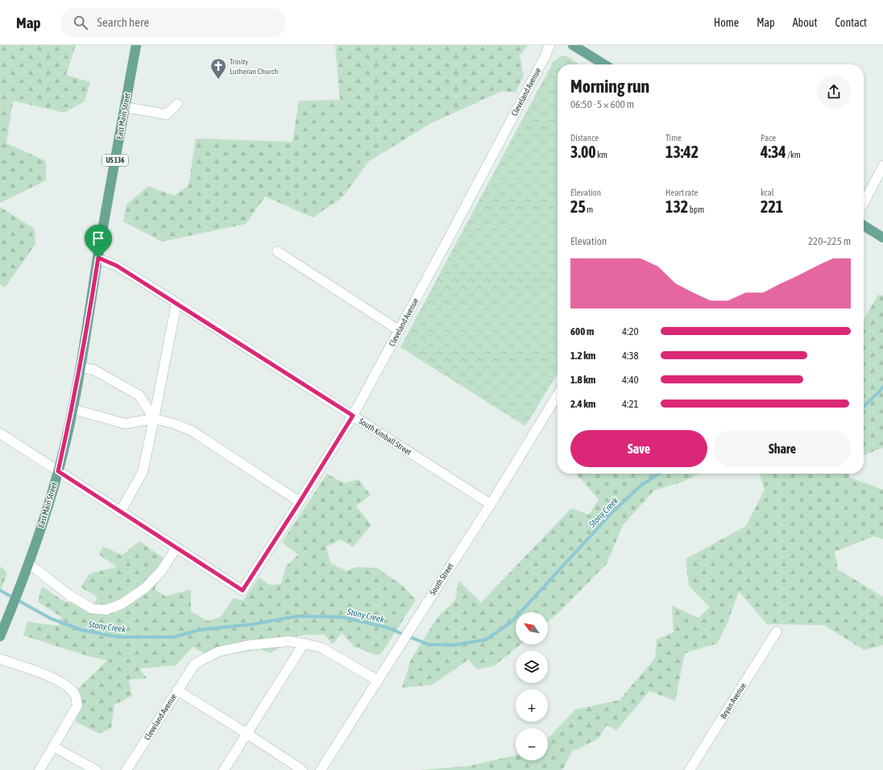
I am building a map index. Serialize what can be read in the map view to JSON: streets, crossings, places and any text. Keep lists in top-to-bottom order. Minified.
{"streets":{"main road":["East Main Street","US 136"],"street":["Cleveland Avenue","South Kimball Street","South Street","Bryan Avenue"]},"crossings":[["Cleveland Avenue","South Kimball Street"],["East Main Street","South Kimball Street"],["South Kimball Street","South Street"]],"water":["Stony Creek"],"places":{"church":["Trinity Lutheran Church"]},"north":"top left","page":{"header":"Map","search":"Search here","nav":["Home","Map","About","Contact"],"heading":["Morning run","06:50 · 5 × 600 m"],"stats":[["Distance","3.00 km"],["Time","13:42"],["Pace","4:34 /km"],["Elevation","25 m"],["Heart rate","132 bpm"],["kcal","221"]],"chart":["Elevation","220–225 m"],"list":[{"name":"600 m","note":"4:20"},{"name":"1.2 km","note":"4:38"},{"name":"1.8 km","note":"4:40"},{"name":"2.4 km","note":"4:21"}],"buttons":["Save","Share"],"map_buttons":["+","−"]}}
